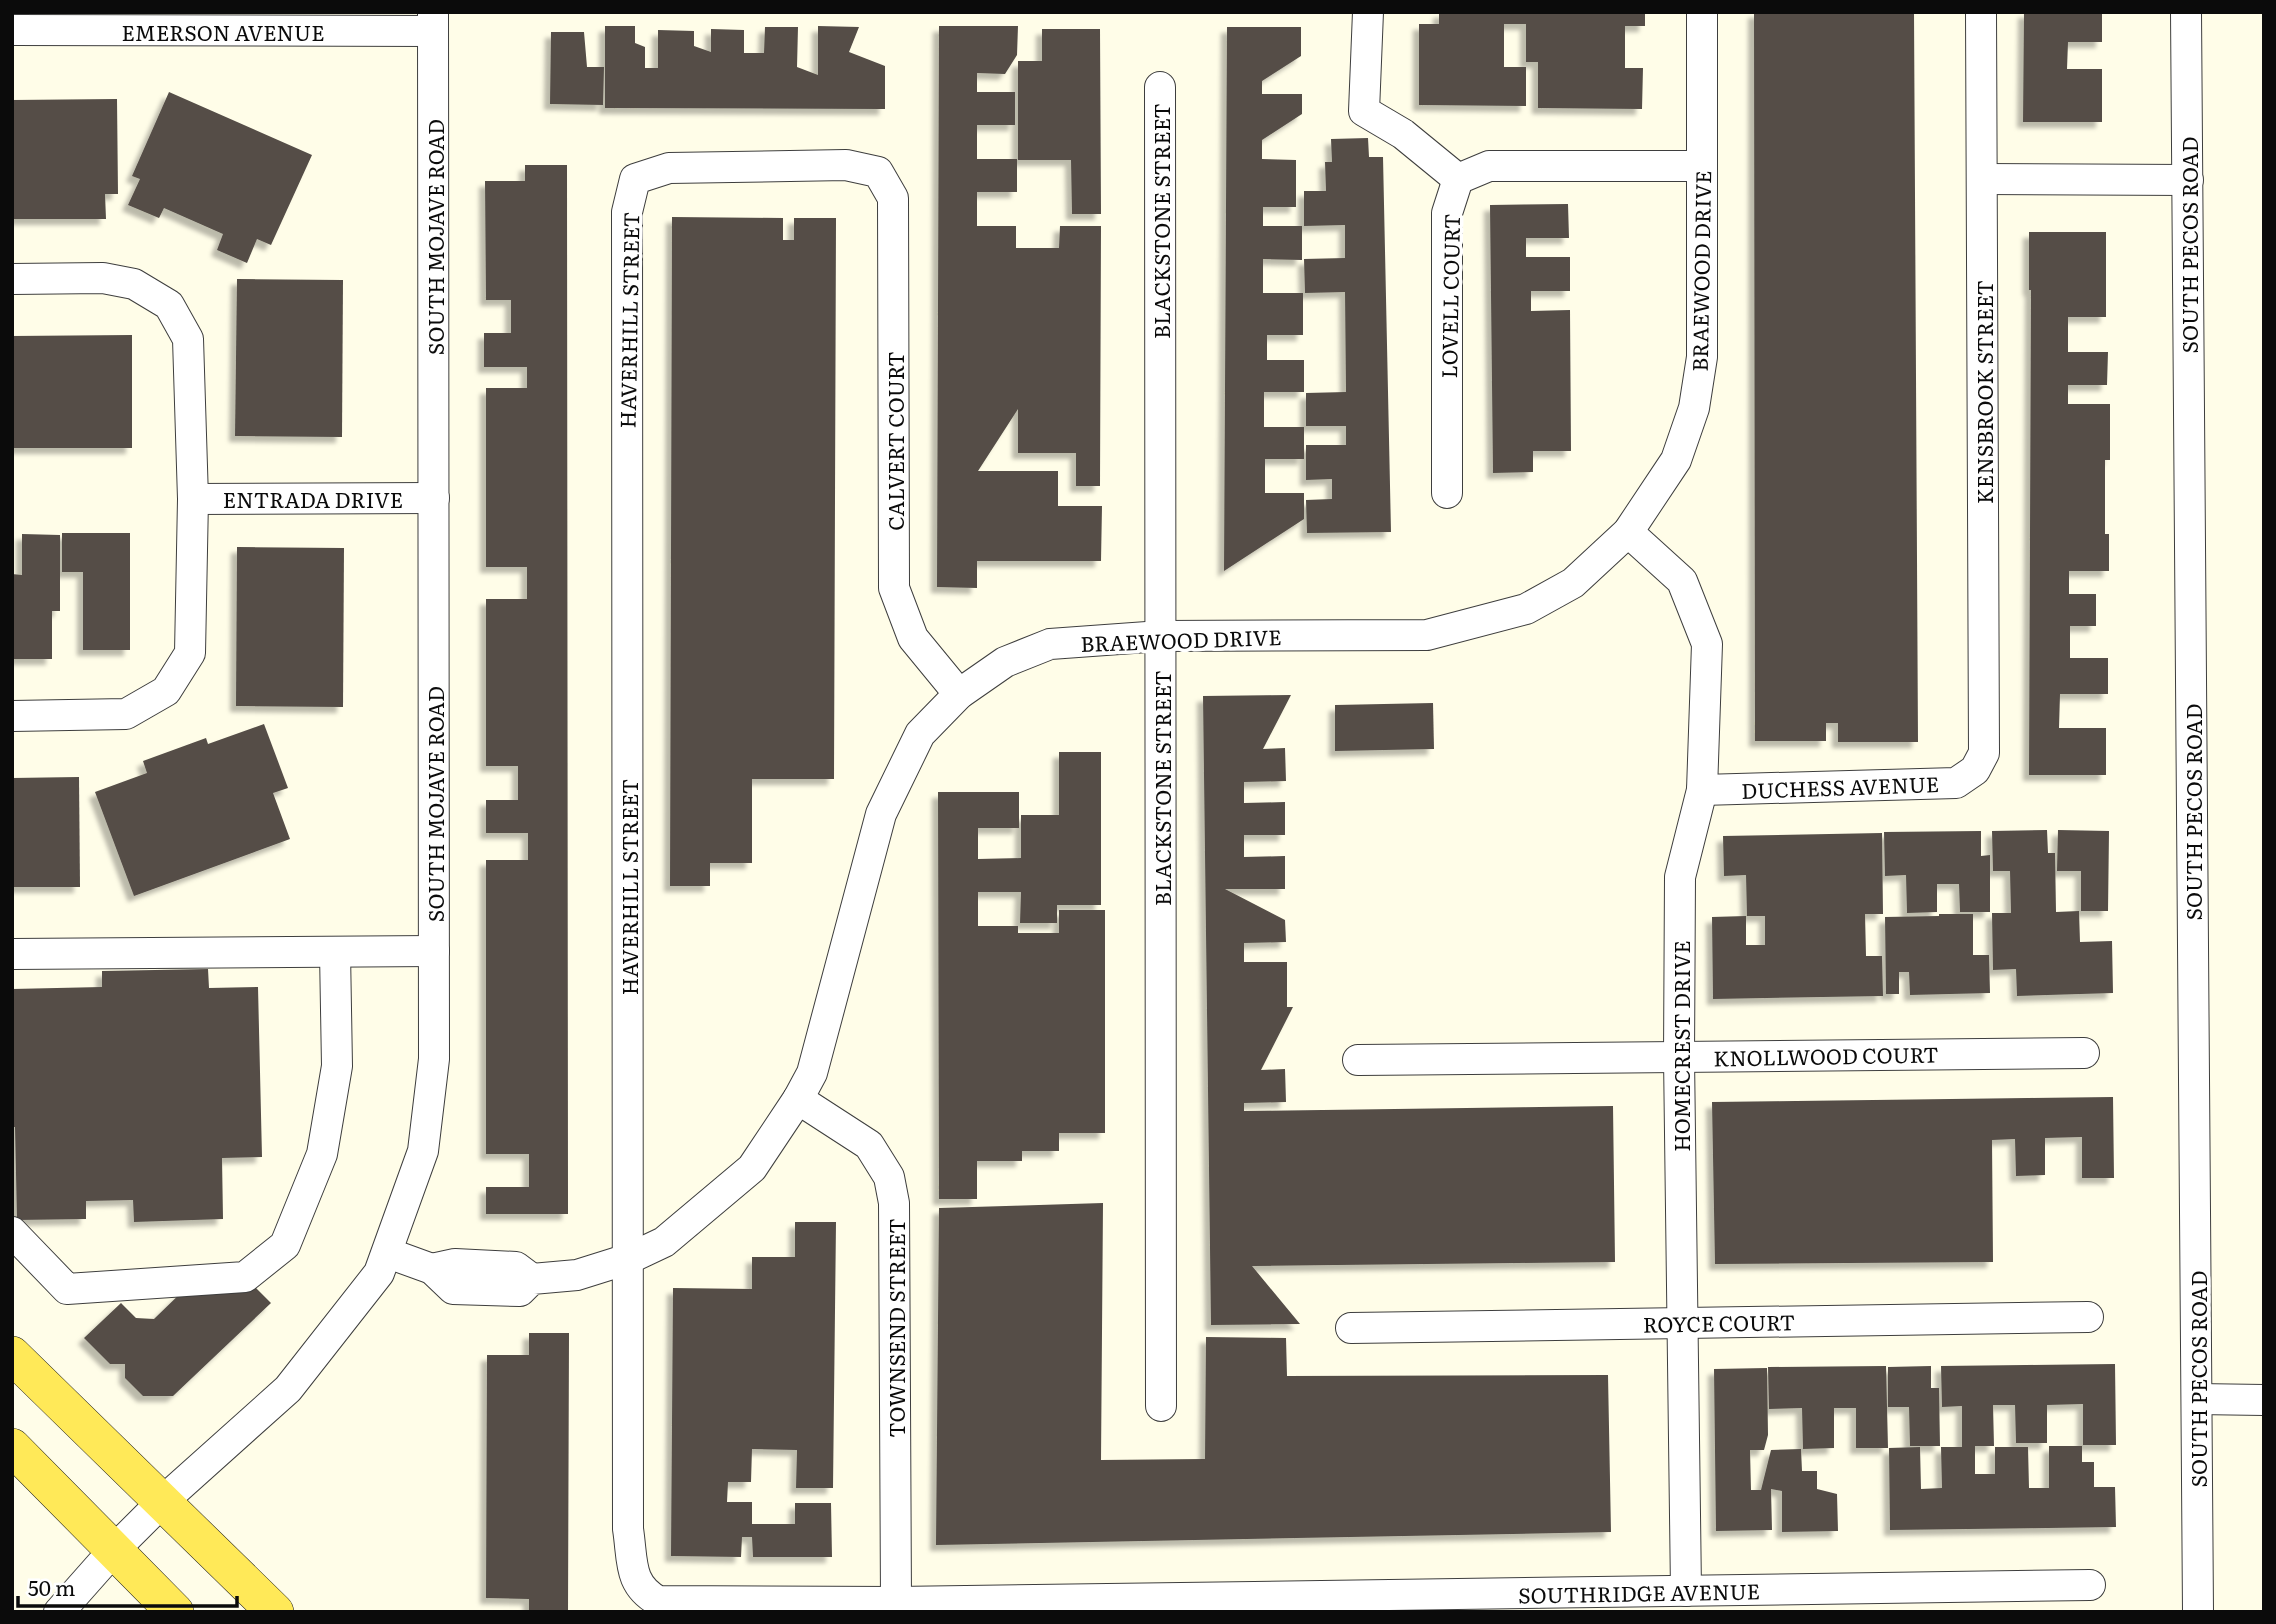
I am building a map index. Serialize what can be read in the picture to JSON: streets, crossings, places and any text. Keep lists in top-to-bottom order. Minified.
{"streets":{"street":["EMERSON AVENUE","BLACKSTONE STREET","SOUTH MOJAVE ROAD","SOUTH PECOS ROAD","BRAEWOOD DRIVE","LOVELL COURT","HAVERHILL STREET","KENSBROOK STREET","CALVERT COURT","ENTRADA DRIVE","DUCHESS AVENUE","HOMECREST DRIVE","KNOLLWOOD COURT","ROYCE COURT","TOWNSEND STREET","SOUTHRIDGE AVENUE"]},"crossings":[["EMERSON AVENUE","SOUTH MOJAVE ROAD"],["BLACKSTONE STREET","BRAEWOOD DRIVE"],["SOUTH MOJAVE ROAD","BRAEWOOD DRIVE"],["SOUTH MOJAVE ROAD","ENTRADA DRIVE"],["BRAEWOOD DRIVE","HAVERHILL STREET"],["BRAEWOOD DRIVE","CALVERT COURT"],["BRAEWOOD DRIVE","HOMECREST DRIVE"],["BRAEWOOD DRIVE","TOWNSEND STREET"],["HAVERHILL STREET","CALVERT COURT"],["HAVERHILL STREET","SOUTHRIDGE AVENUE"],["KENSBROOK STREET","DUCHESS AVENUE"],["DUCHESS AVENUE","HOMECREST DRIVE"],["HOMECREST DRIVE","KNOLLWOOD COURT"],["HOMECREST DRIVE","ROYCE COURT"],["HOMECREST DRIVE","SOUTHRIDGE AVENUE"],["TOWNSEND STREET","SOUTHRIDGE AVENUE"]],"scale_bar":"50 m"}
